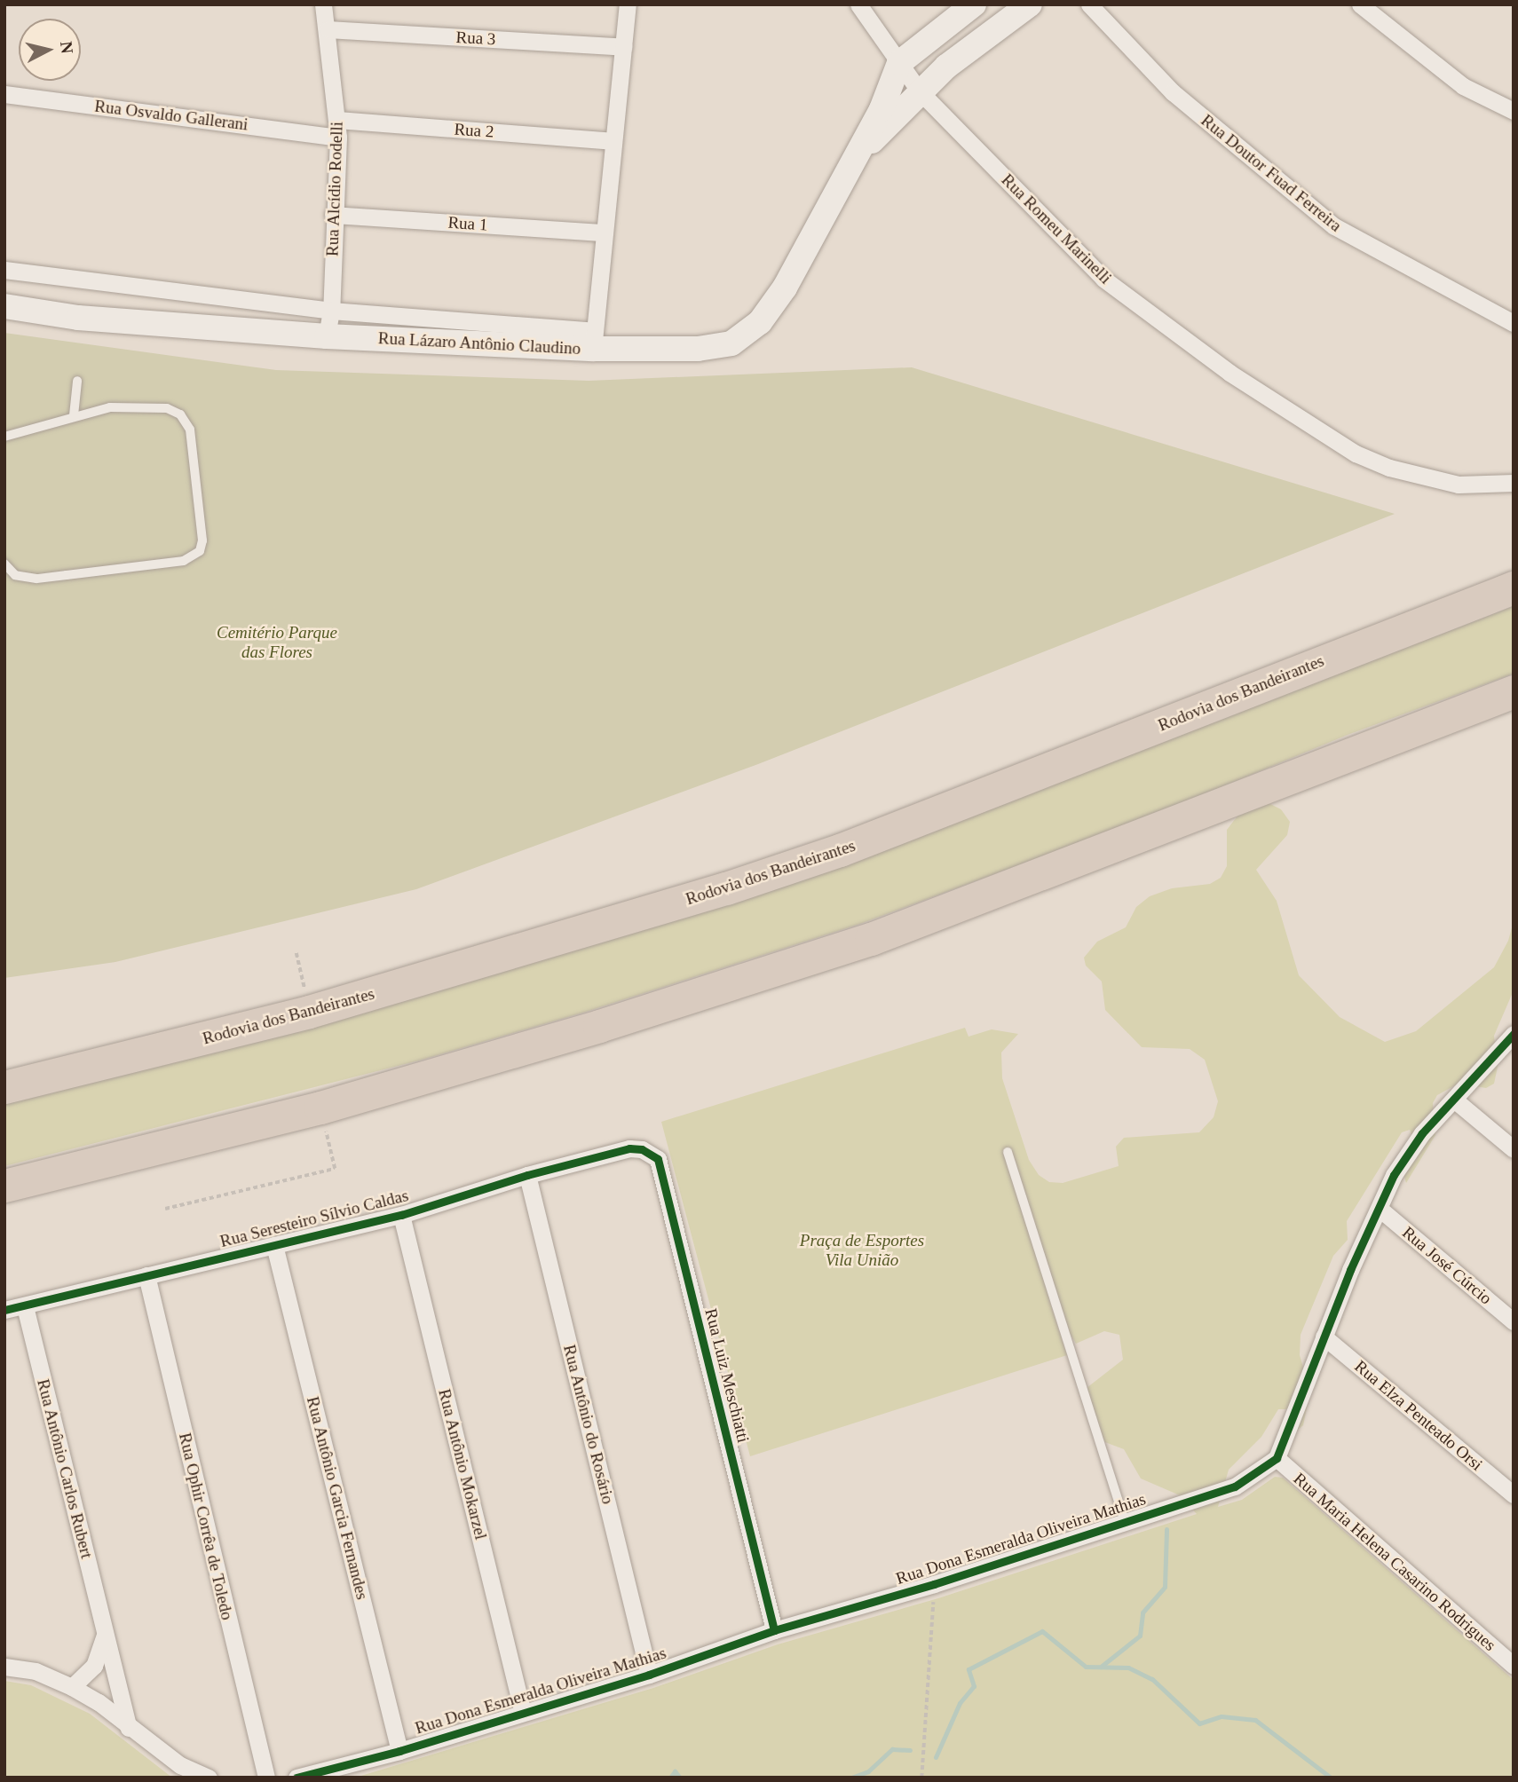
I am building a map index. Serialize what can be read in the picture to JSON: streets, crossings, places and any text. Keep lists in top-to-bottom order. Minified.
{"streets":{"highway":["Rodovia dos Bandeirantes"],"main road":["Rua Lázaro Antônio Claudino"],"street":["Rua 3","Rua Osvaldo Gallerani","Rua 2","Rua Doutor Fuad Ferreira","Rua Alcídio Rodelli","Rua 1","Rua Romeu Marinelli","Rua Seresteiro Sílvio Caldas","Rua José Cúrcio","Rua Luiz Meschiatti","Rua Elza Penteado Orsi","Rua Antônio do Rosário","Rua Antônio Mokarzel","Rua Antônio Carlos Rubert","Rua Antônio Garcia Fernandes","Rua Ophir Corrêa de Toledo","Rua Dona Esmeralda Oliveira Mathias","Rua Maria Helena Casarino Rodrigues"]},"crossings":[["Rua 3","Rua Alcídio Rodelli"],["Rua Osvaldo Gallerani","Rua Alcídio Rodelli"],["Rua 2","Rua Alcídio Rodelli"],["Rua Alcídio Rodelli","Rua 1"],["Rua Alcídio Rodelli","Rua Lázaro Antônio Claudino"],["Rua Romeu Marinelli","Rua Lázaro Antônio Claudino"],["Rua Seresteiro Sílvio Caldas","Rua Luiz Meschiatti"],["Rua Seresteiro Sílvio Caldas","Rua Antônio do Rosário"],["Rua Seresteiro Sílvio Caldas","Rua Antônio Mokarzel"],["Rua Seresteiro Sílvio Caldas","Rua Antônio Carlos Rubert"],["Rua Seresteiro Sílvio Caldas","Rua Antônio Garcia Fernandes"],["Rua Seresteiro Sílvio Caldas","Rua Ophir Corrêa de Toledo"],["Rua Luiz Meschiatti","Rua Dona Esmeralda Oliveira Mathias"],["Rua Antônio do Rosário","Rua Dona Esmeralda Oliveira Mathias"],["Rua Antônio Mokarzel","Rua Dona Esmeralda Oliveira Mathias"],["Rua Antônio Garcia Fernandes","Rua Dona Esmeralda Oliveira Mathias"],["Rua Dona Esmeralda Oliveira Mathias","Rua Maria Helena Casarino Rodrigues"]],"parks":["Cemitério Parque das Flores","Praça de Esportes Vila União"],"north":"right"}
